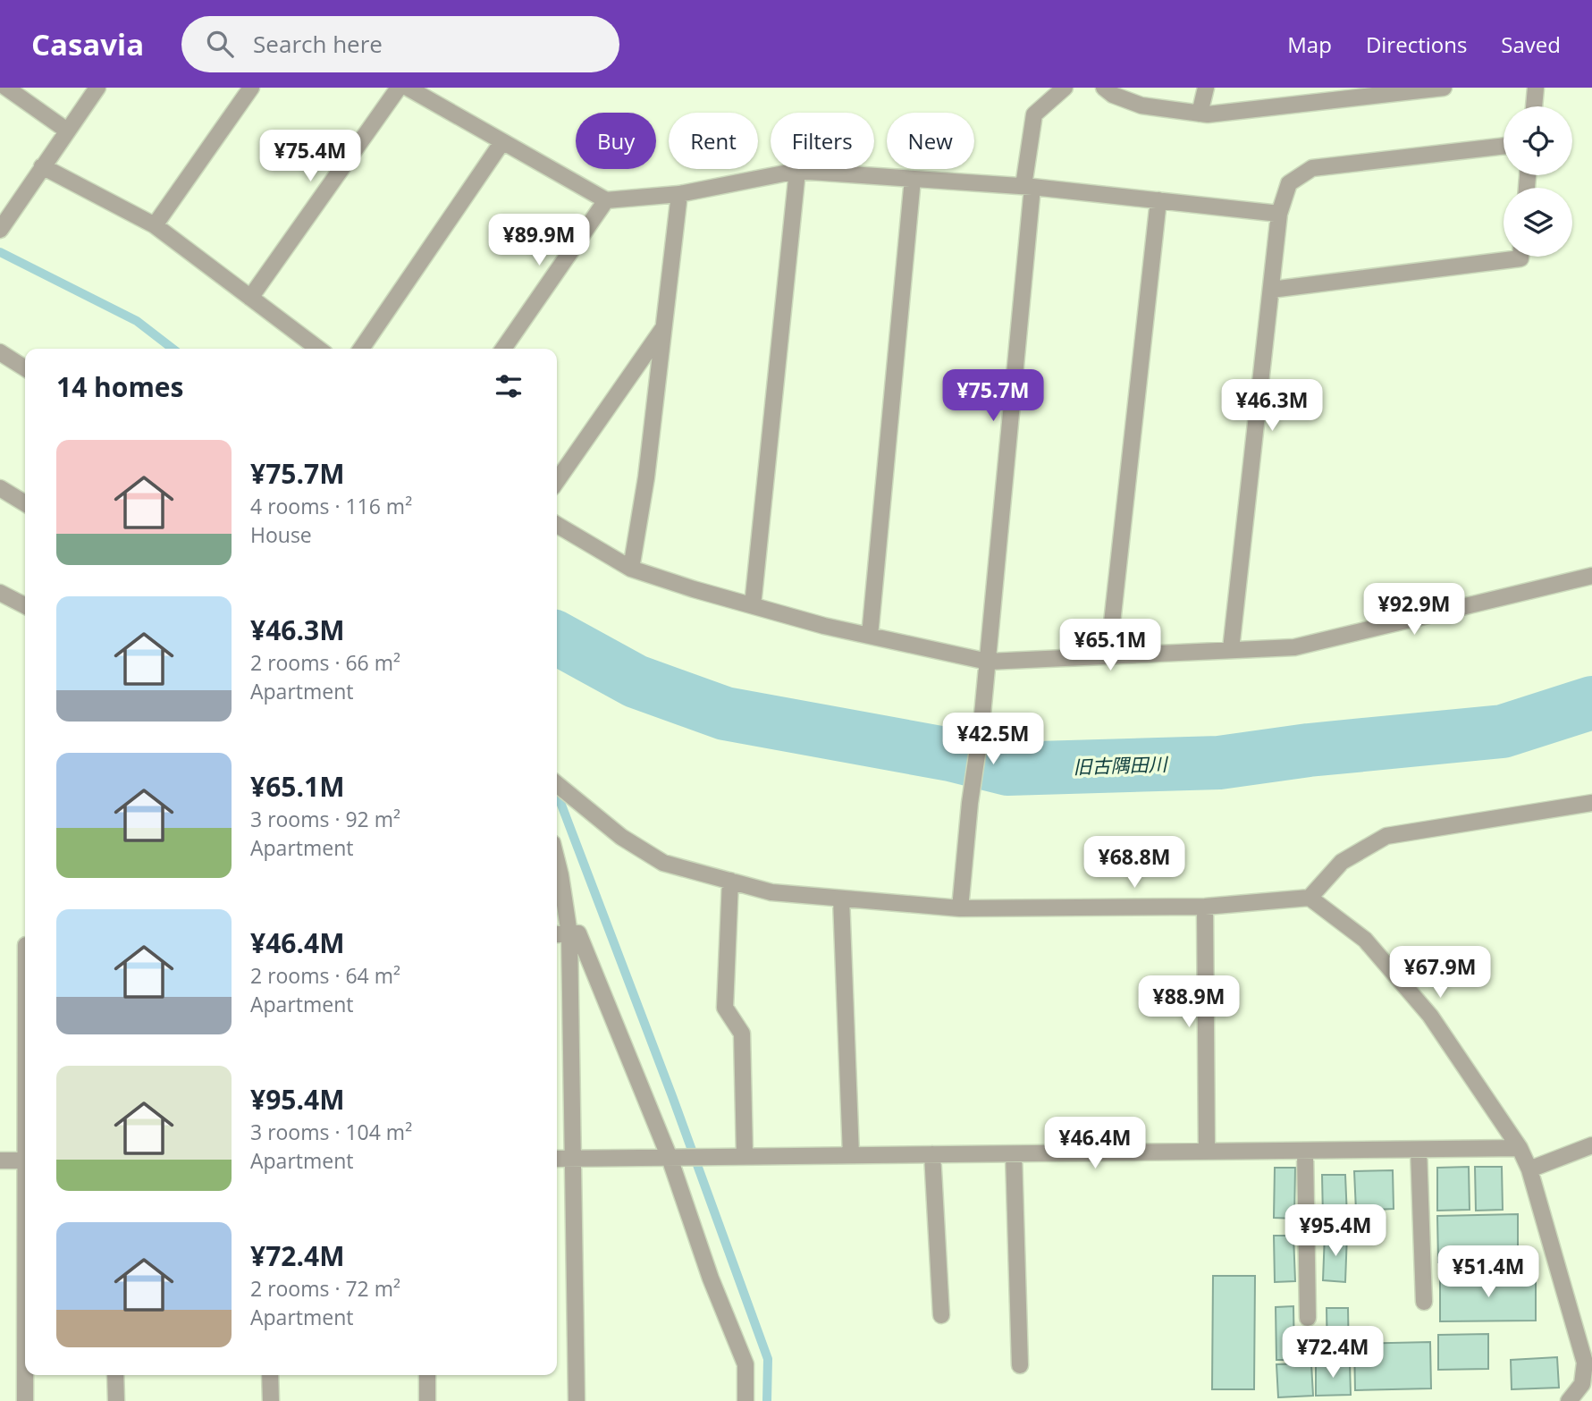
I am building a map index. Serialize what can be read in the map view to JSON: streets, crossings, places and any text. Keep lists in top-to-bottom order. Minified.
{"water":["旧古隅田川"],"page":{"header":"Casavia","search":"Search here","nav":["Map","Directions","Saved"],"chip":["Buy","Rent","Filters","New"],"price":["¥75.4M","¥89.9M","¥75.7M","¥46.3M","¥92.9M","¥65.1M","¥42.5M","¥68.8M","¥67.9M","¥88.9M","¥46.4M","¥95.4M","¥51.4M","¥72.4M"],"heading":"14 homes","list":[{"name":"¥75.7M","note":"4 rooms · 116 m² · House"},{"name":"¥46.3M","note":"2 rooms · 66 m² · Apartment"},{"name":"¥65.1M","note":"3 rooms · 92 m² · Apartment"},{"name":"¥46.4M","note":"2 rooms · 64 m² · Apartment"},{"name":"¥95.4M","note":"3 rooms · 104 m² · Apartment"},{"name":"¥72.4M","note":"2 rooms · 72 m² · Apartment"}]}}
